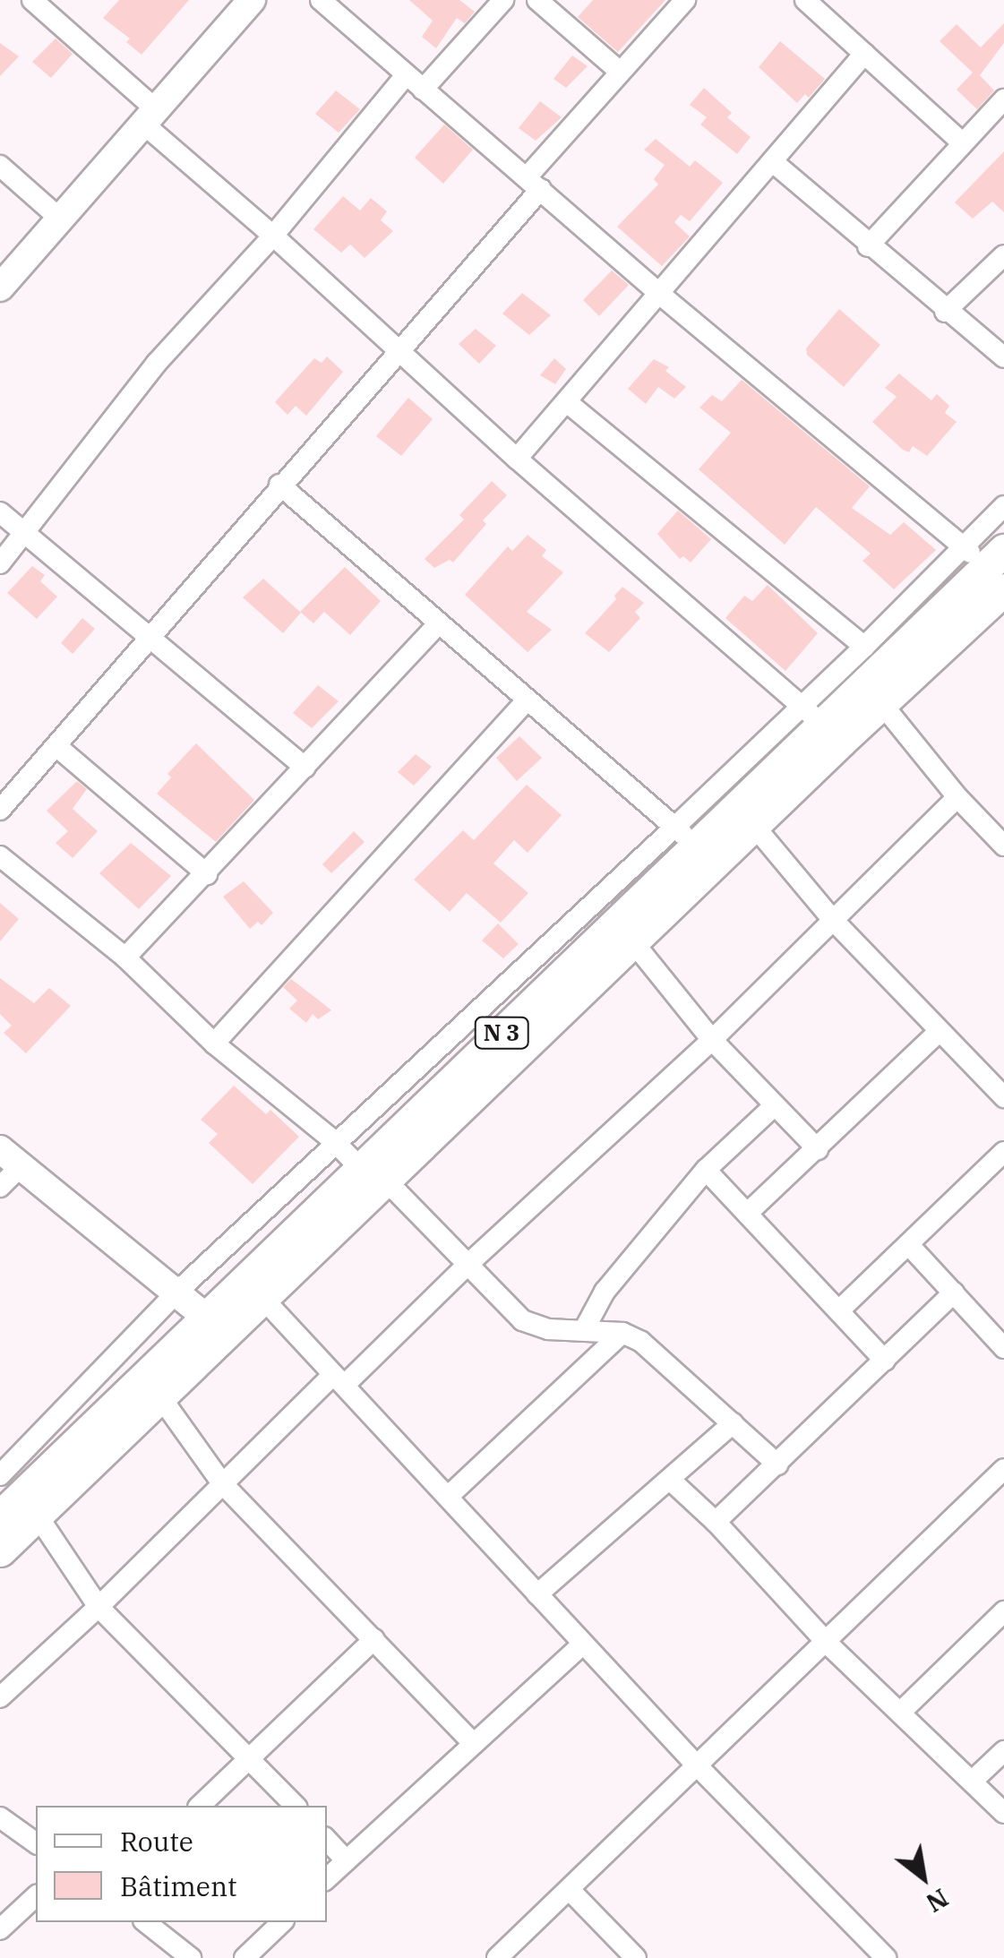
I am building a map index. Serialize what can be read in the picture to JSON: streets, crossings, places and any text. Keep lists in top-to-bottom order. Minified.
{"streets":{"main road":["N 3"]},"legend":["Route","Bâtiment"],"north":"bottom right"}
